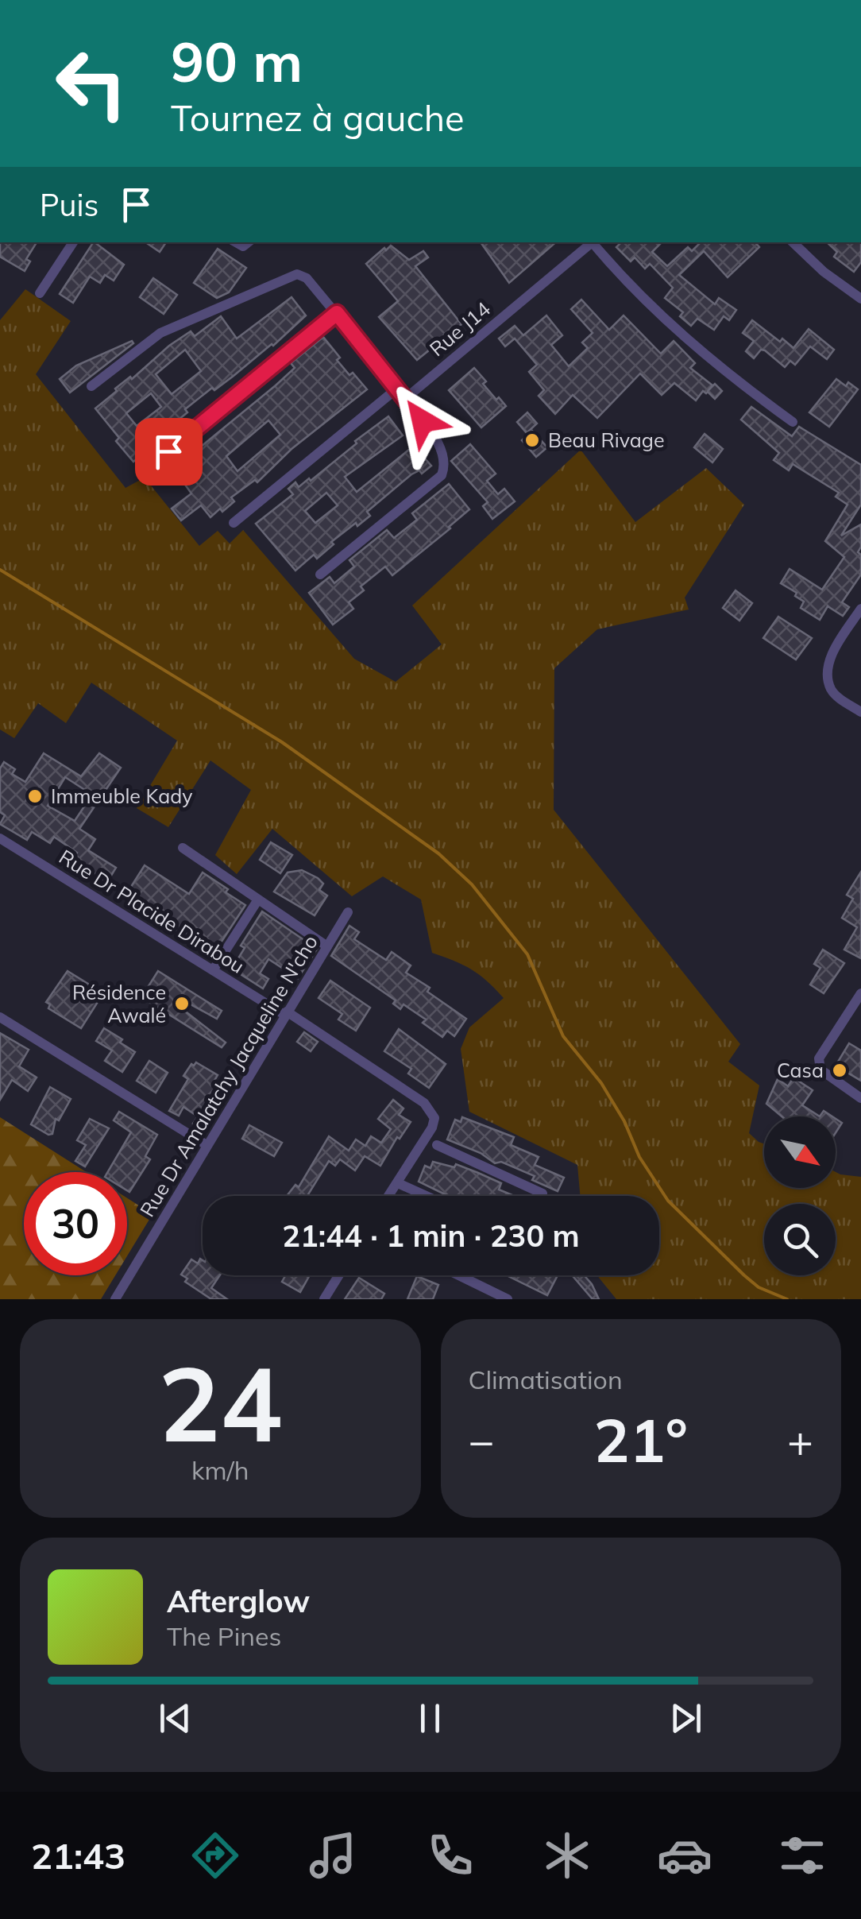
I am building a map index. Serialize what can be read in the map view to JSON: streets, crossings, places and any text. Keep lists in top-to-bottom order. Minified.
{"streets":{"street":["Rue J14","Rue Dr Placide Dirabou","Rue Dr Amalatchy Jacqueline N'cho"]},"crossings":[["Rue Dr Placide Dirabou","Rue Dr Amalatchy Jacqueline N'cho"]],"places":["Beau Rivage","Immeuble Kady","Résidence Awalé","Casa"],"north":"bottom right","page":{"turn":["90 m","Tournez à gauche"],"then":"Puis","limit":"30","trip":"21:44 · 1 min · 230 m","tile":[["24","km/h"],"Climatisation"],"heat":["−","21°","+"],"song":["Afterglow","The Pines"],"tabs":"21:43"}}
